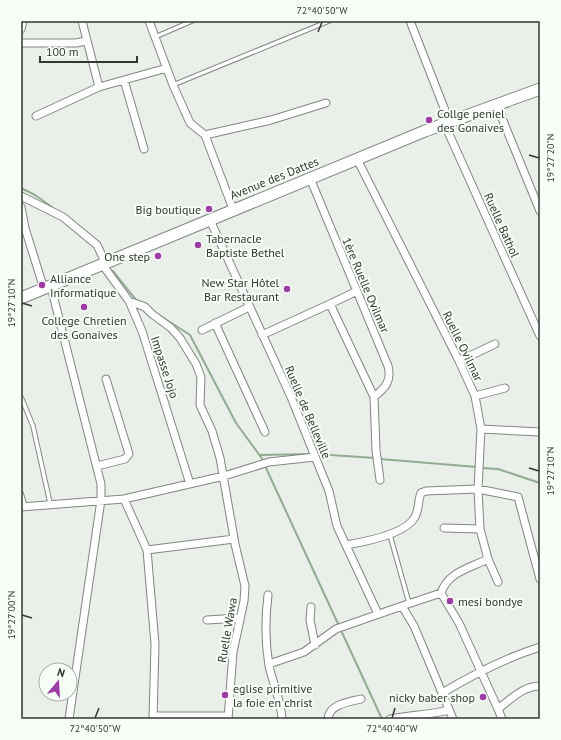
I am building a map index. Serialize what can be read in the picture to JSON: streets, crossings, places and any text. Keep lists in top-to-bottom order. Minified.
{"streets":{"main road":["Avenue des Dattes"],"street":["Ruelle Bathol","1ère Ruelle Ovilmar","Ruelle Ovilmar","Impasse Jojo","Ruelle de Belleville","Ruelle Wawa"]},"crossings":[["Avenue des Dattes","Ruelle Bathol"],["Avenue des Dattes","1ère Ruelle Ovilmar"],["Avenue des Dattes","Ruelle Ovilmar"],["Avenue des Dattes","Impasse Jojo"],["Avenue des Dattes","Ruelle de Belleville"],["Impasse Jojo","Ruelle Wawa"]],"places":["Collge peniel des Gonaives","Big boutique","Tabernacle Baptiste Bethel","One step","Alliance Informatique","New Star Hôtel Bar Restaurant","College Chretien des Gonaives","mesi bondye","eglise primitive la foie en christ","nicky baber shop"],"scale_bar":"100 m","north":"top","coordinates":["72°40'50\"W","19°27'20\"N","19°27'10\"N","19°27'00\"N","72°40'40\"W"]}
